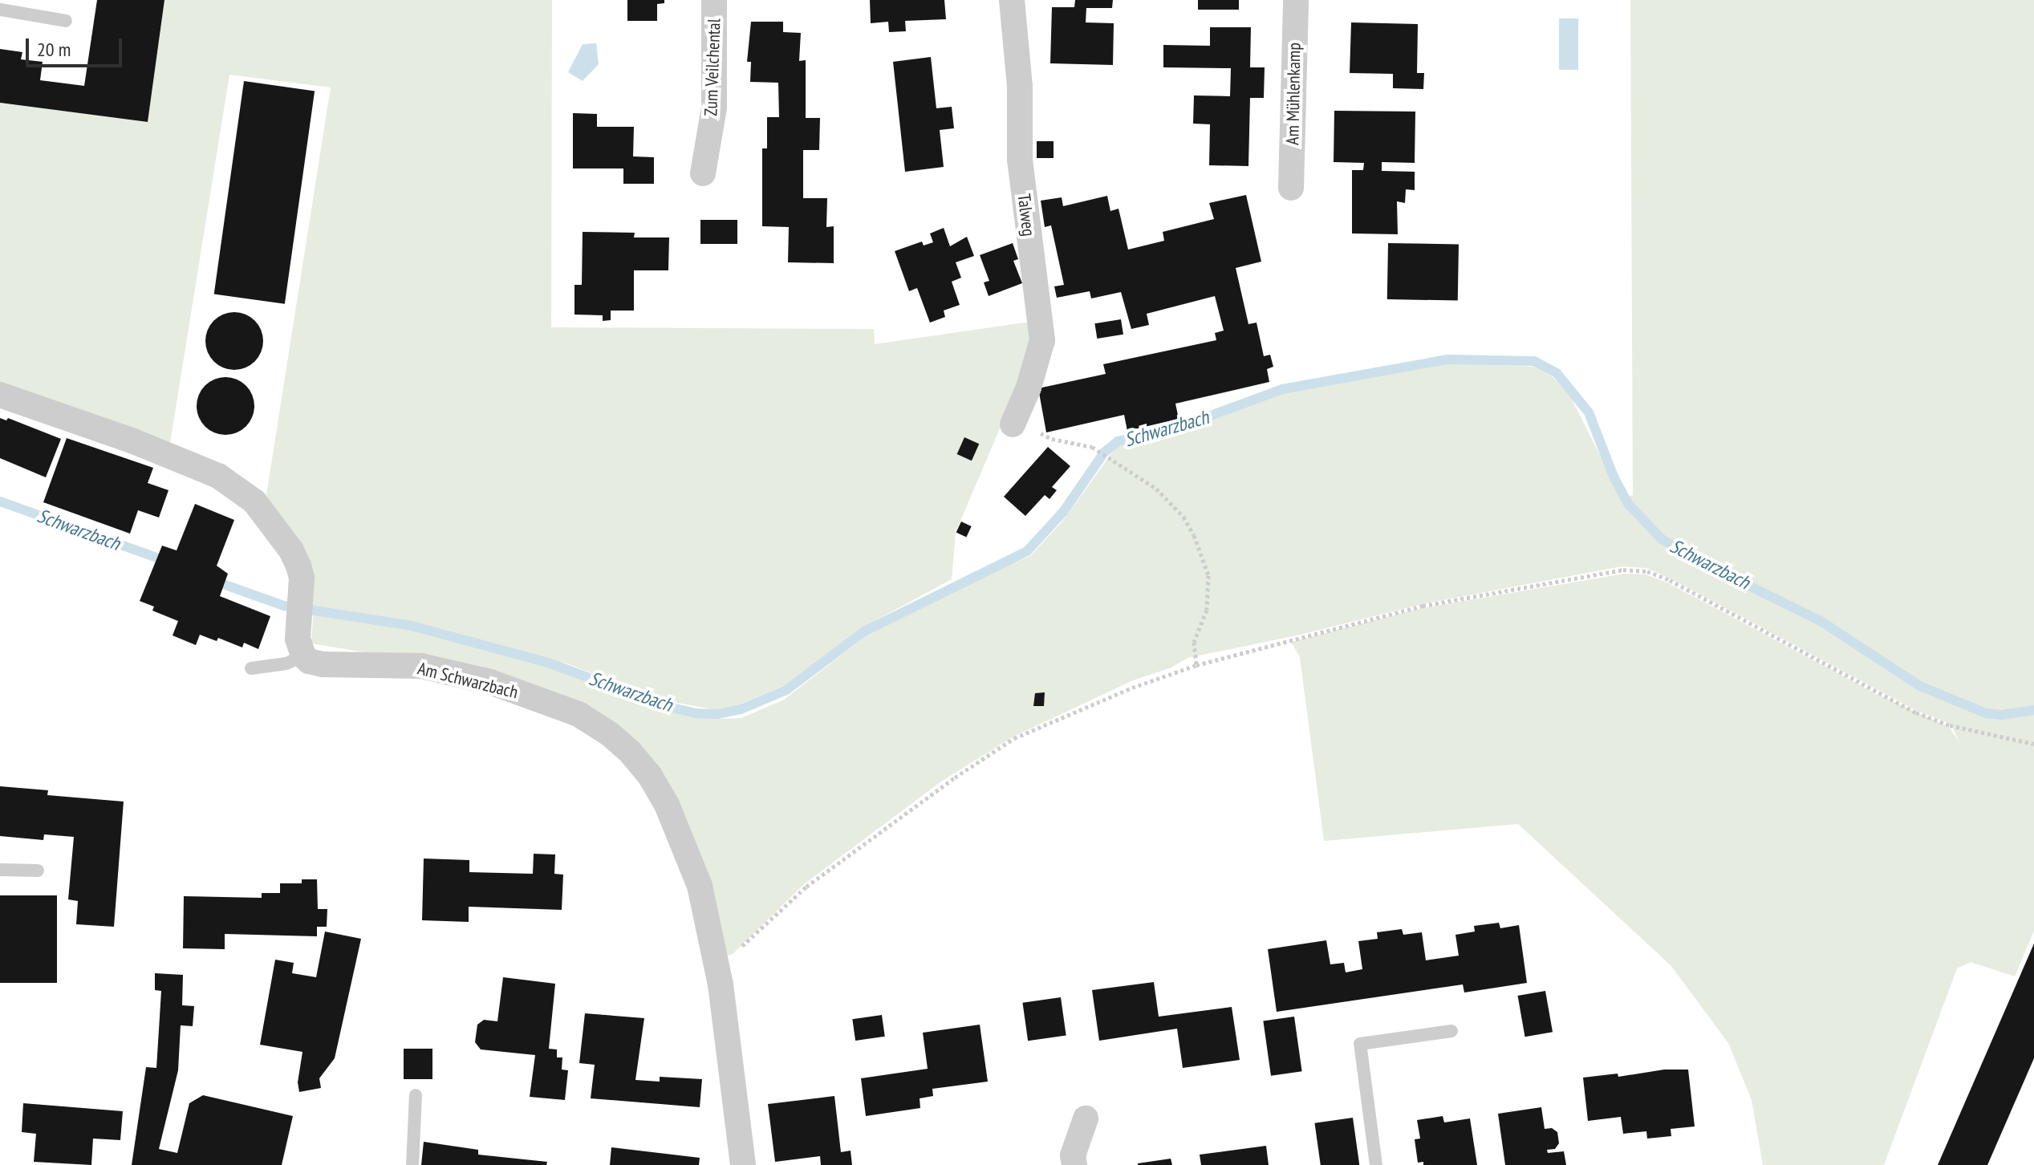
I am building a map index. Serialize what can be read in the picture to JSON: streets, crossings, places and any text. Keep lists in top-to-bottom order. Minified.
{"streets":{"street":["Zum Veilchental","Am Mühlenkamp","Talweg","Am Schwarzbach"]},"water":["Schwarzbach"],"scale_bar":"20 m"}
